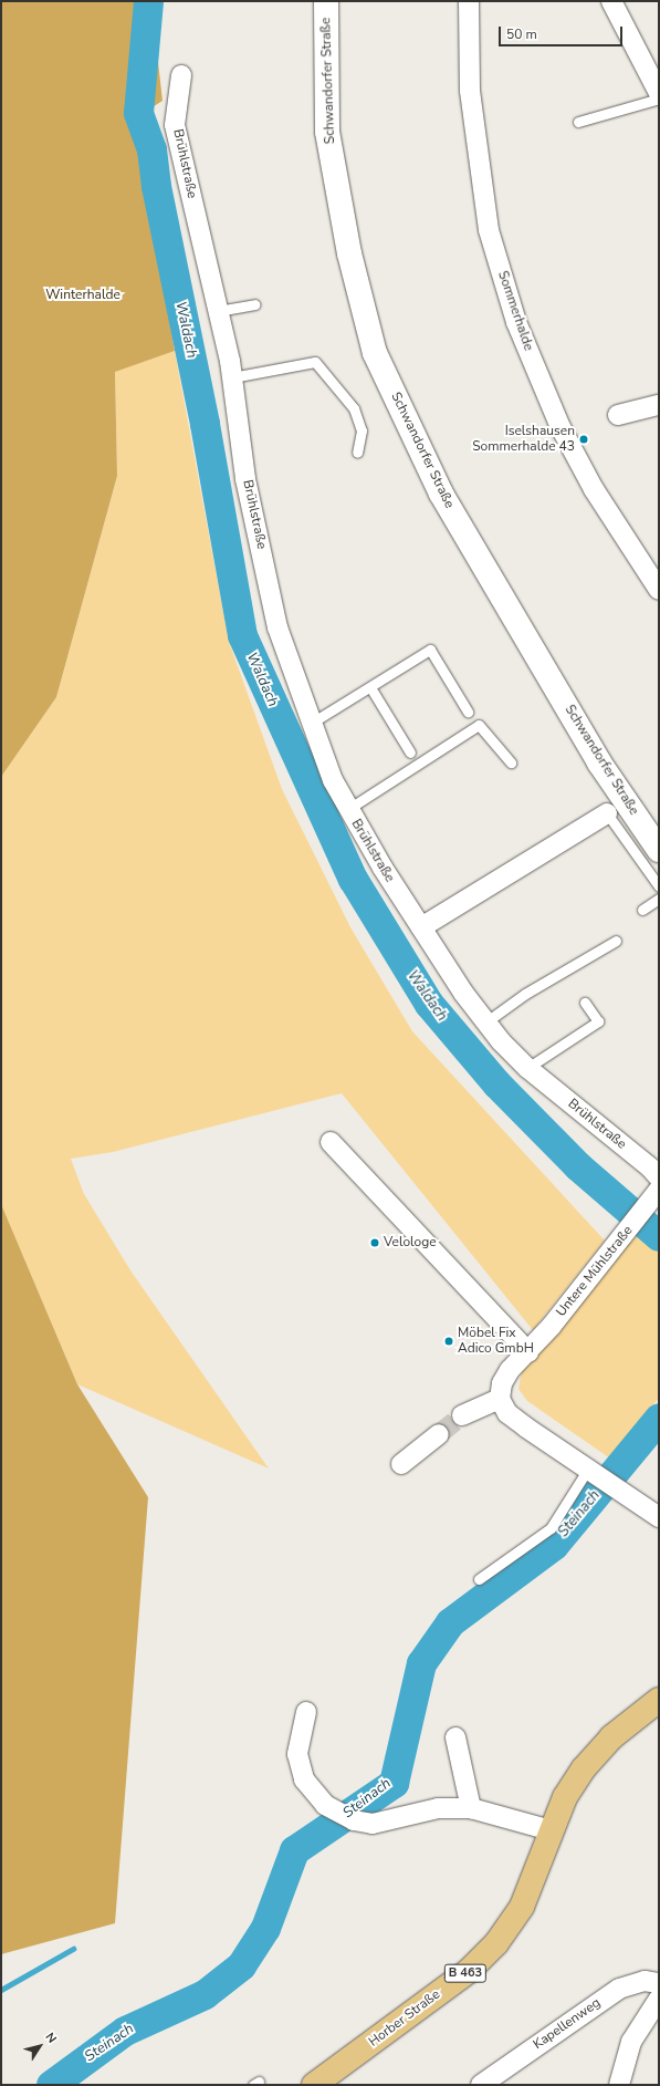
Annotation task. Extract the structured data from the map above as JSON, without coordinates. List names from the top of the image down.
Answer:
{
  "streets": {
    "main road": ["Schwandorfer Straße", "B 463", "Horber Straße"],
    "street": [
      "Brühlstraße",
      "Sommerhalde",
      "Untere Mühlstraße",
      "Kapellenweg"
    ]
  },
  "crossings": [
    ["B 463", "Horber Straße"]
  ],
  "water": ["Waldach", "Steinach"],
  "parks": ["Winterhalde"],
  "places": ["Iselshausen Sommerhalde 43", "Velologe", "Möbel Fix Adico GmbH"],
  "scale_bar": "50 m",
  "north": "top right"
}
